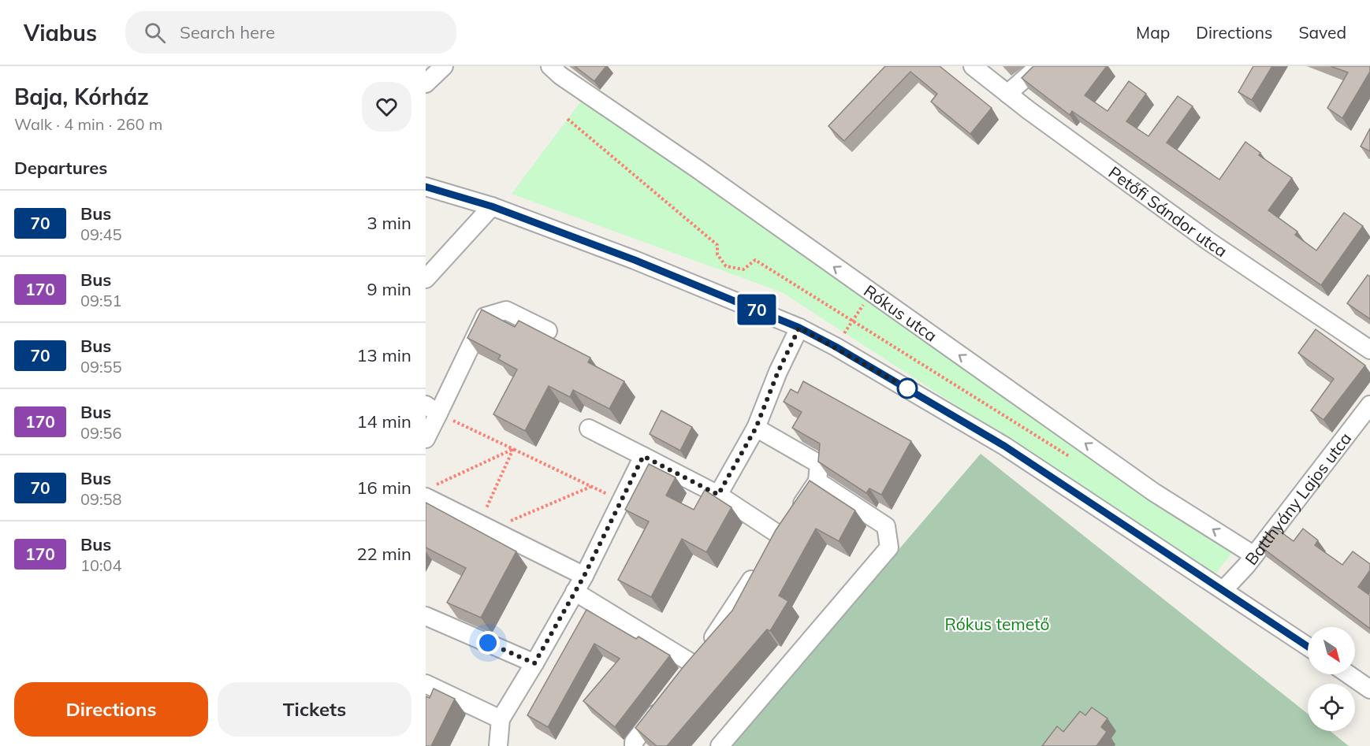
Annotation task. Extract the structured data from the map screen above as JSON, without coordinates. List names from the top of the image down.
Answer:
{
  "streets": {
    "street": ["Petőfi Sándor utca", "Rókus utca", "Batthyány Lajos utca"]
  },
  "crossings": [
    ["Rókus utca", "Batthyány Lajos utca"]
  ],
  "parks": ["Rókus temető"],
  "lines": ["bus line 70"],
  "north": "bottom right",
  "page": {
    "header": "Viabus",
    "search": "Search here",
    "nav": ["Map", "Directions", "Saved"],
    "heading": [
      ["Baja, Kórház", "Walk · 4 min · 260 m"],
      "Departures"
    ],
    "on_map": "70",
    "list": [
      {
        "mark": "70",
        "name": "Bus",
        "note": "09:45",
        "value": "3 min"
      },
      {
        "mark": "170",
        "name": "Bus",
        "note": "09:51",
        "value": "9 min"
      },
      {
        "mark": "70",
        "name": "Bus",
        "note": "09:55",
        "value": "13 min"
      },
      {
        "mark": "170",
        "name": "Bus",
        "note": "09:56",
        "value": "14 min"
      },
      {
        "mark": "70",
        "name": "Bus",
        "note": "09:58",
        "value": "16 min"
      },
      {
        "mark": "170",
        "name": "Bus",
        "note": "10:04",
        "value": "22 min"
      }
    ],
    "buttons": ["Directions", "Tickets"]
  }
}
